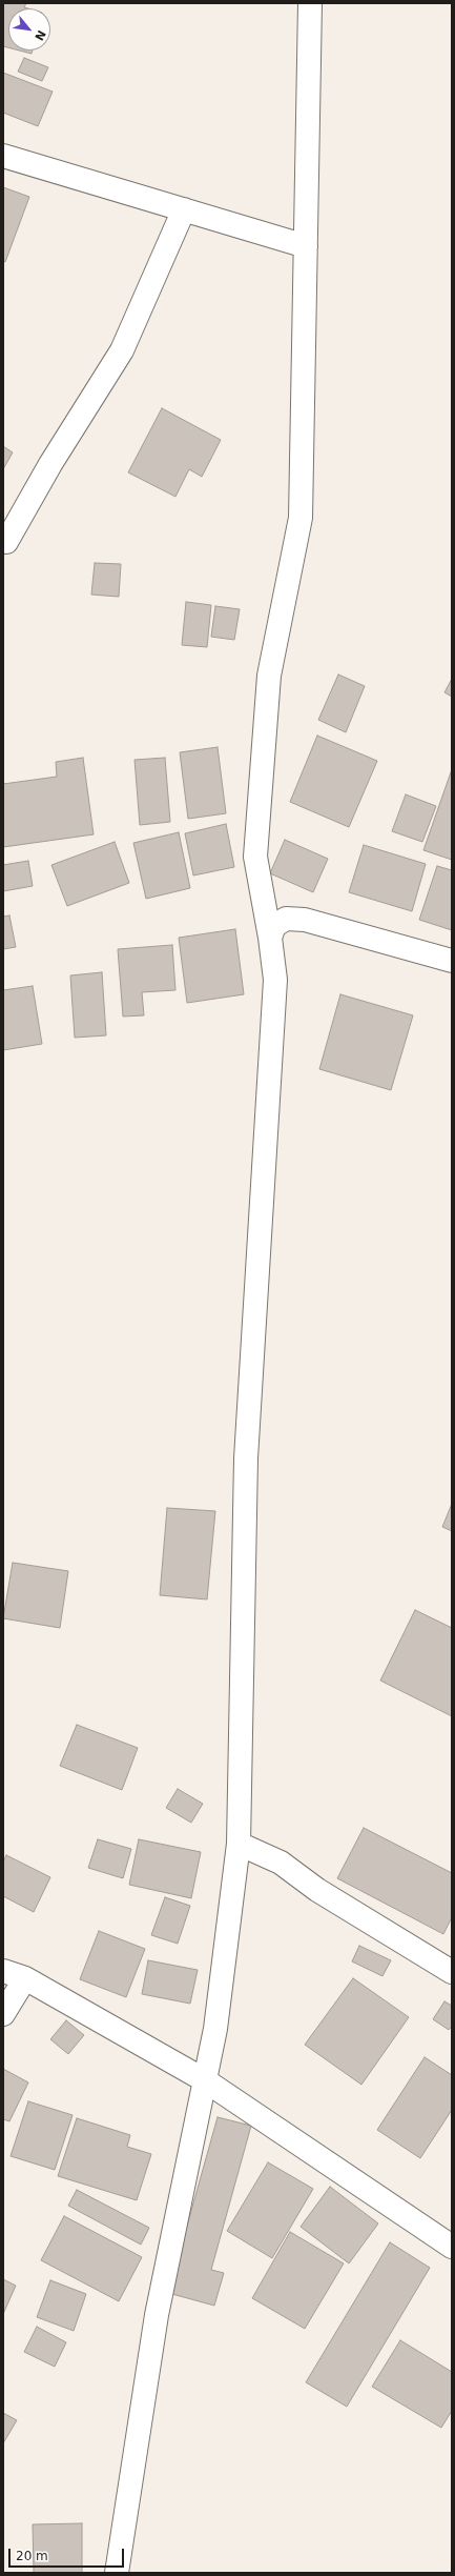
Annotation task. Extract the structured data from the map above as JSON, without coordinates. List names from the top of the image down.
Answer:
{
  "scale_bar": "20 m",
  "north": "bottom right"
}
